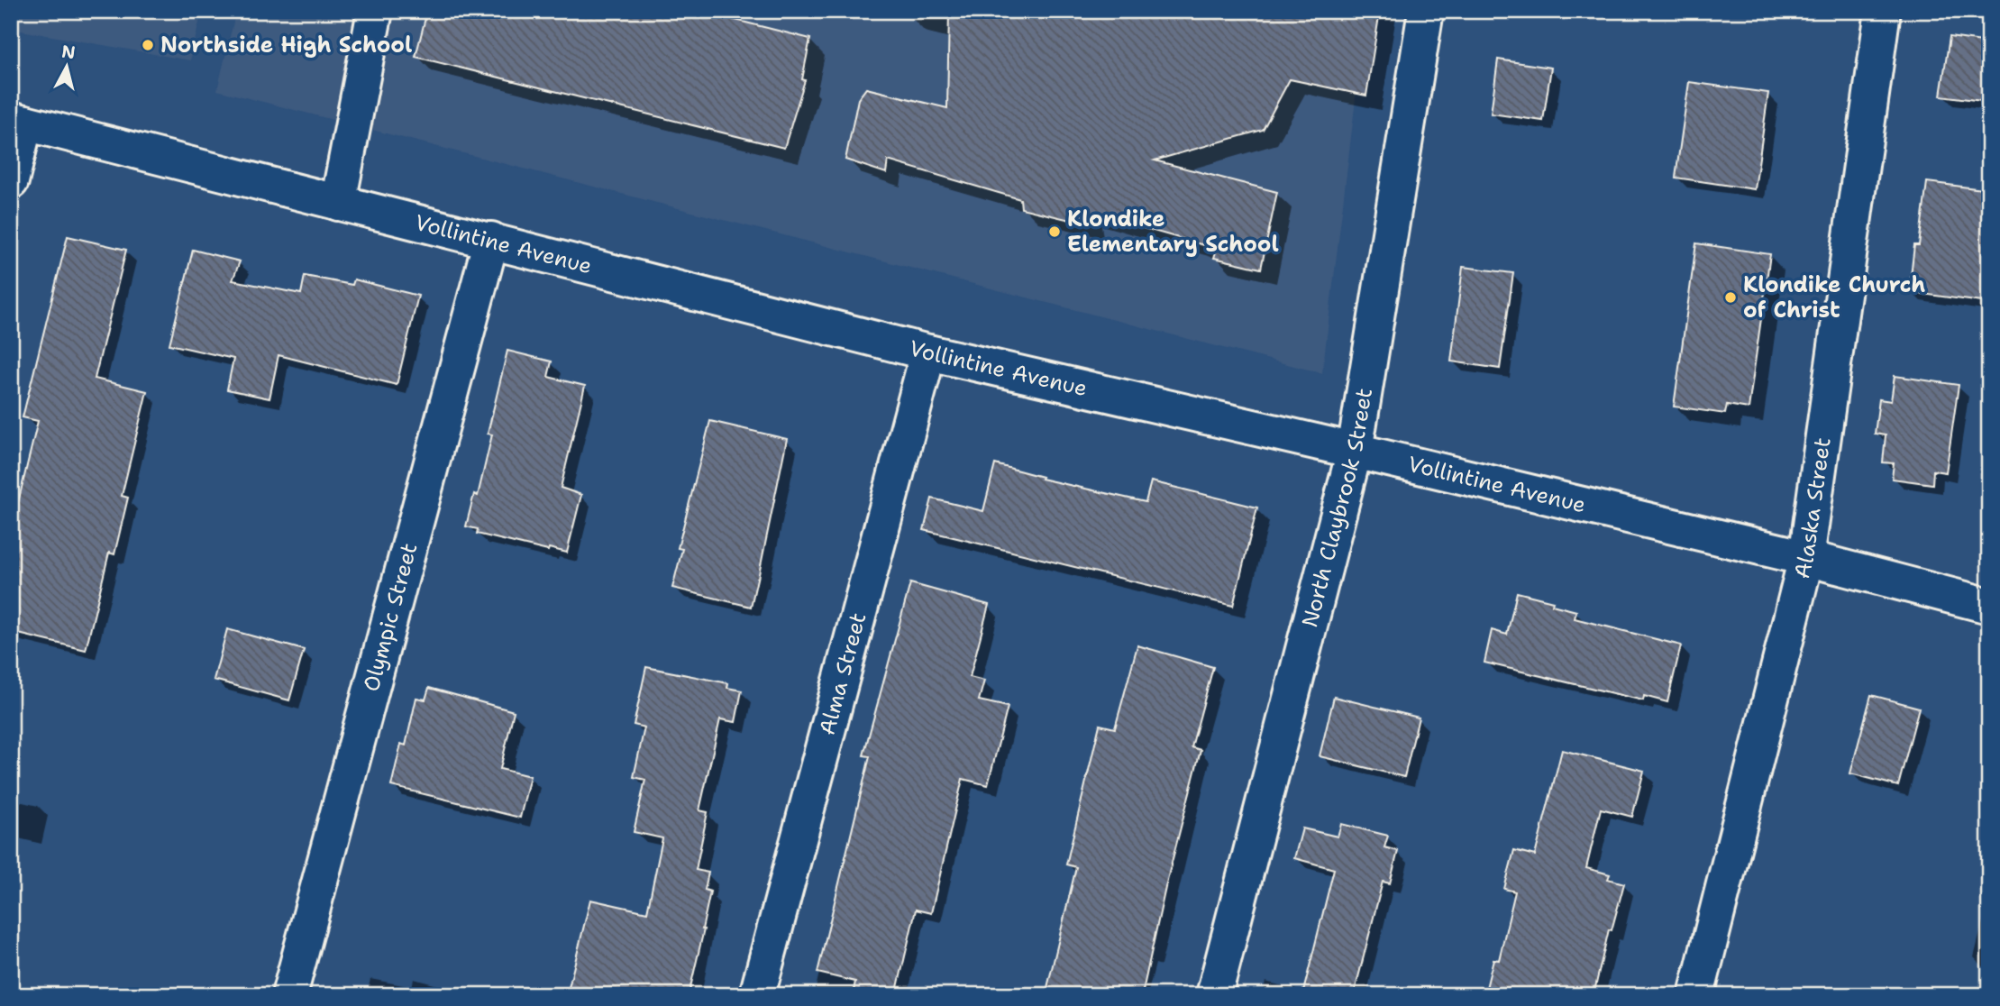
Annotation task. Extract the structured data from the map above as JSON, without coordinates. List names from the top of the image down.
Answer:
{
  "streets": {
    "street": [
      "Vollintine Avenue",
      "North Claybrook Street",
      "Alaska Street",
      "Olympic Street",
      "Alma Street"
    ]
  },
  "crossings": [
    ["Vollintine Avenue", "North Claybrook Street"],
    ["Vollintine Avenue", "Alaska Street"],
    ["Vollintine Avenue", "Olympic Street"],
    ["Vollintine Avenue", "Alma Street"]
  ],
  "places": ["Northside High School", "Klondike Elementary School", "Klondike Church of Christ"],
  "north": "top"
}
